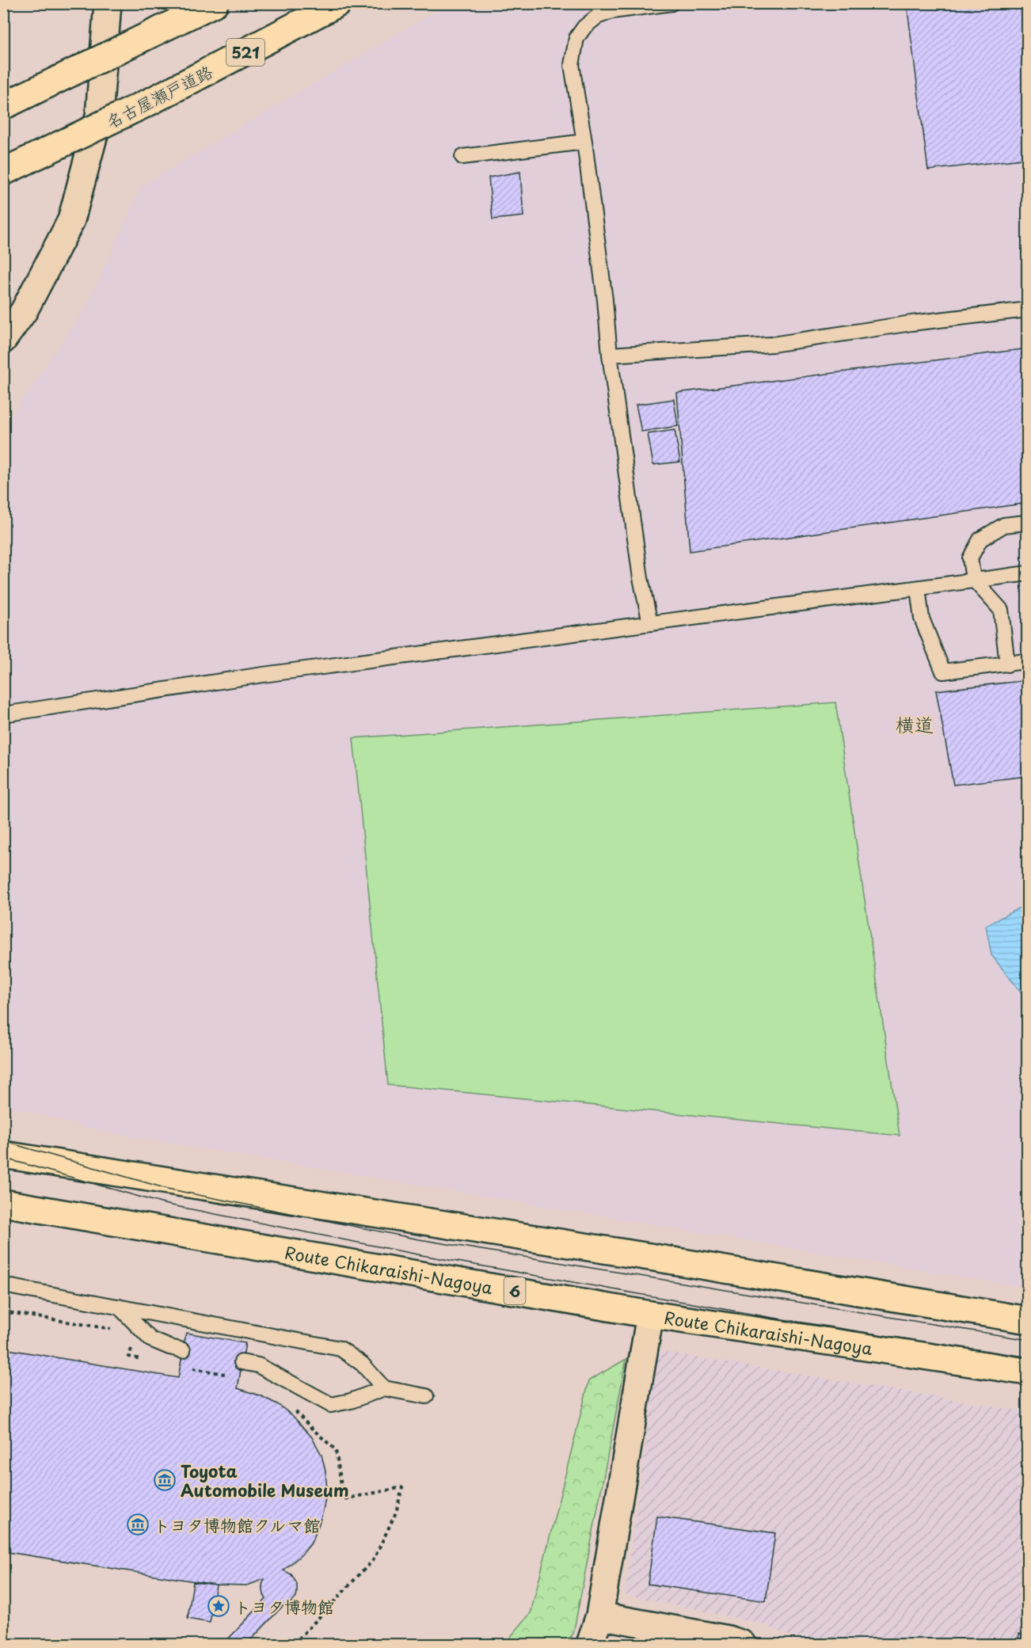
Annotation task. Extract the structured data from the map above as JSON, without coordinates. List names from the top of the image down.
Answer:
{
  "streets": {
    "main road": [
      "521",
      "名古屋瀬戸道路",
      "Route Chikaraishi-Nagoya",
      "6"
    ]
  },
  "districts": ["横道"],
  "places": {
    "museum": ["Toyota Automobile Museum", "トヨタ博物館クルマ館"],
    "place": ["トヨタ博物館"]
  }
}
